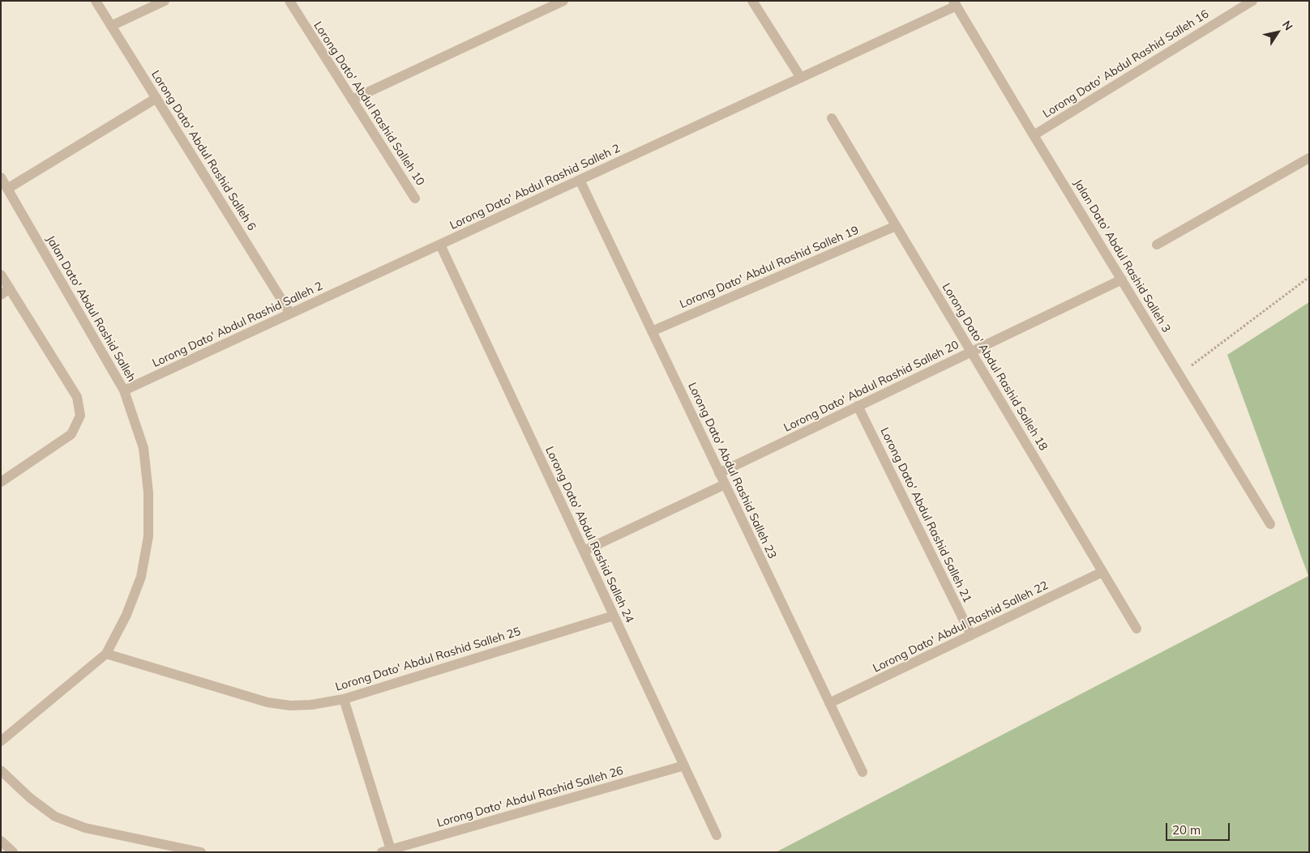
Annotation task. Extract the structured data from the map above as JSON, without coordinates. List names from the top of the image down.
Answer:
{
  "streets": {
    "street": [
      "Lorong Dato' Abdul Rashid Salleh 16",
      "Lorong Dato' Abdul Rashid Salleh 10",
      "Lorong Dato' Abdul Rashid Salleh 6",
      "Lorong Dato' Abdul Rashid Salleh 2",
      "Jalan Dato' Abdul Rashid Salleh 3",
      "Lorong Dato' Abdul Rashid Salleh 19",
      "Jalan Dato' Abdul Rashid Salleh",
      "Lorong Dato' Abdul Rashid Salleh 18",
      "Lorong Dato' Abdul Rashid Salleh 20",
      "Lorong Dato' Abdul Rashid Salleh 23",
      "Lorong Dato' Abdul Rashid Salleh 21",
      "Lorong Dato' Abdul Rashid Salleh 24",
      "Lorong Dato' Abdul Rashid Salleh 22",
      "Lorong Dato' Abdul Rashid Salleh 25",
      "Lorong Dato' Abdul Rashid Salleh 26"
    ]
  },
  "crossings": [
    ["Lorong Dato' Abdul Rashid Salleh 16", "Jalan Dato' Abdul Rashid Salleh 3"],
    ["Lorong Dato' Abdul Rashid Salleh 6", "Lorong Dato' Abdul Rashid Salleh 2"],
    ["Lorong Dato' Abdul Rashid Salleh 2", "Jalan Dato' Abdul Rashid Salleh 3"],
    ["Lorong Dato' Abdul Rashid Salleh 2", "Jalan Dato' Abdul Rashid Salleh"],
    ["Lorong Dato' Abdul Rashid Salleh 2", "Lorong Dato' Abdul Rashid Salleh 23"],
    ["Lorong Dato' Abdul Rashid Salleh 2", "Lorong Dato' Abdul Rashid Salleh 24"],
    ["Jalan Dato' Abdul Rashid Salleh 3", "Lorong Dato' Abdul Rashid Salleh 20"],
    ["Lorong Dato' Abdul Rashid Salleh 19", "Lorong Dato' Abdul Rashid Salleh 18"],
    ["Lorong Dato' Abdul Rashid Salleh 19", "Lorong Dato' Abdul Rashid Salleh 23"],
    ["Jalan Dato' Abdul Rashid Salleh", "Lorong Dato' Abdul Rashid Salleh 25"],
    ["Lorong Dato' Abdul Rashid Salleh 18", "Lorong Dato' Abdul Rashid Salleh 20"],
    ["Lorong Dato' Abdul Rashid Salleh 18", "Lorong Dato' Abdul Rashid Salleh 22"],
    ["Lorong Dato' Abdul Rashid Salleh 20", "Lorong Dato' Abdul Rashid Salleh 23"],
    ["Lorong Dato' Abdul Rashid Salleh 20", "Lorong Dato' Abdul Rashid Salleh 21"],
    ["Lorong Dato' Abdul Rashid Salleh 23", "Lorong Dato' Abdul Rashid Salleh 22"],
    ["Lorong Dato' Abdul Rashid Salleh 21", "Lorong Dato' Abdul Rashid Salleh 22"],
    ["Lorong Dato' Abdul Rashid Salleh 24", "Lorong Dato' Abdul Rashid Salleh 25"],
    ["Lorong Dato' Abdul Rashid Salleh 24", "Lorong Dato' Abdul Rashid Salleh 26"]
  ],
  "scale_bar": "20 m",
  "north": "top right"
}
